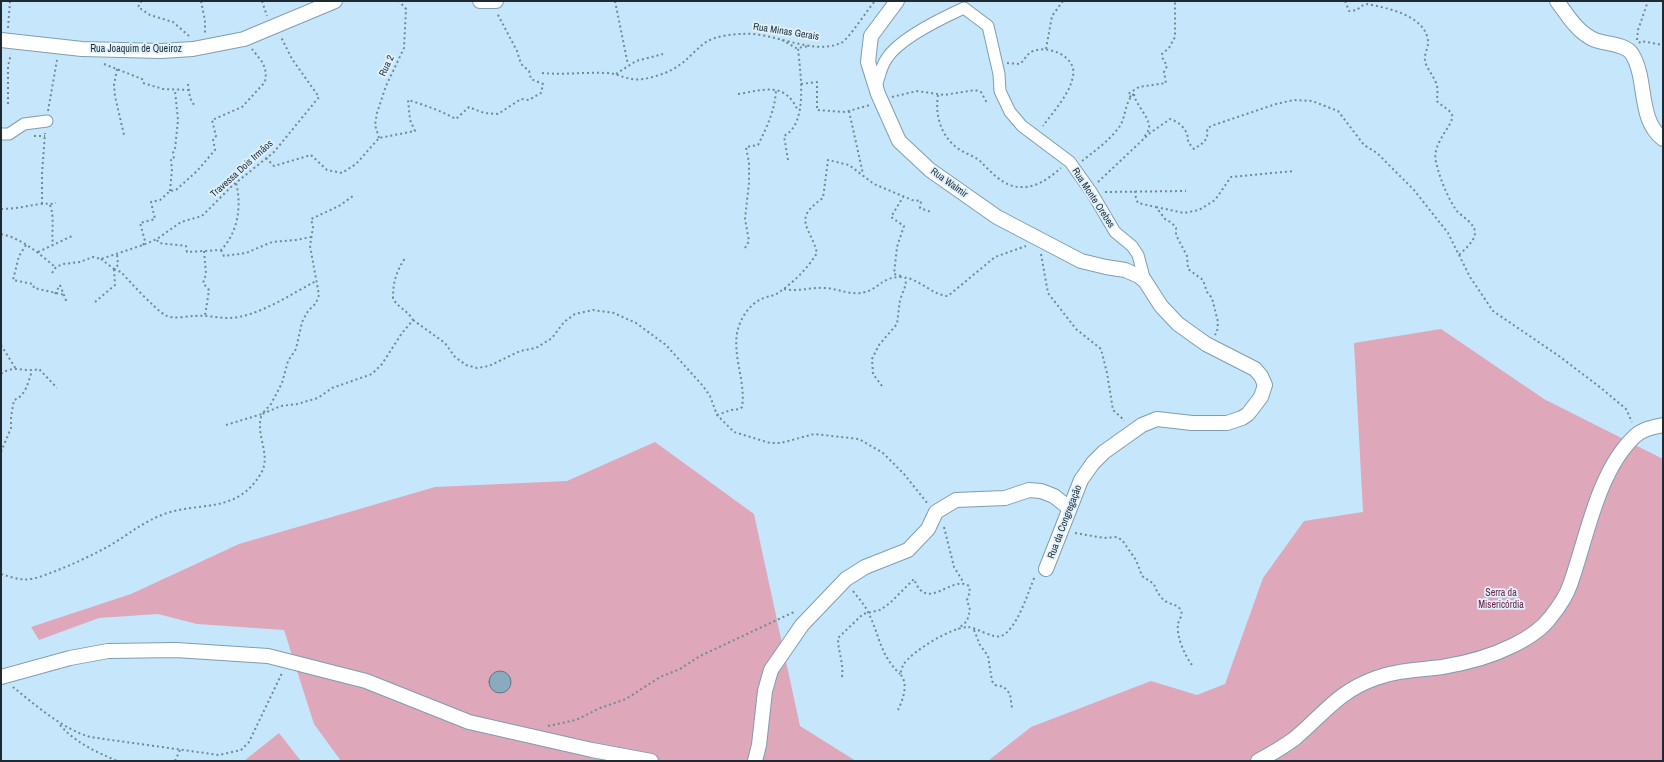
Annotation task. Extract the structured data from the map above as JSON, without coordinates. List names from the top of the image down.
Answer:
{
  "streets": {
    "street": [
      "Rua Joaquim de Queiroz",
      "Rua Walmir",
      "Rua Monte Orebes",
      "Rua da Congregação"
    ],
    "path": ["Rua Minas Gerais", "Rua 2", "Travessa Dois Irmãos"]
  },
  "crossings": [
    ["Rua Joaquim de Queiroz", "Travessa Dois Irmãos"],
    ["Rua Walmir", "Rua Monte Orebes"],
    ["Rua Walmir", "Rua da Congregação"],
    ["Rua Monte Orebes", "Rua da Congregação"]
  ],
  "parks": ["Serra da Misericórdia"]
}
